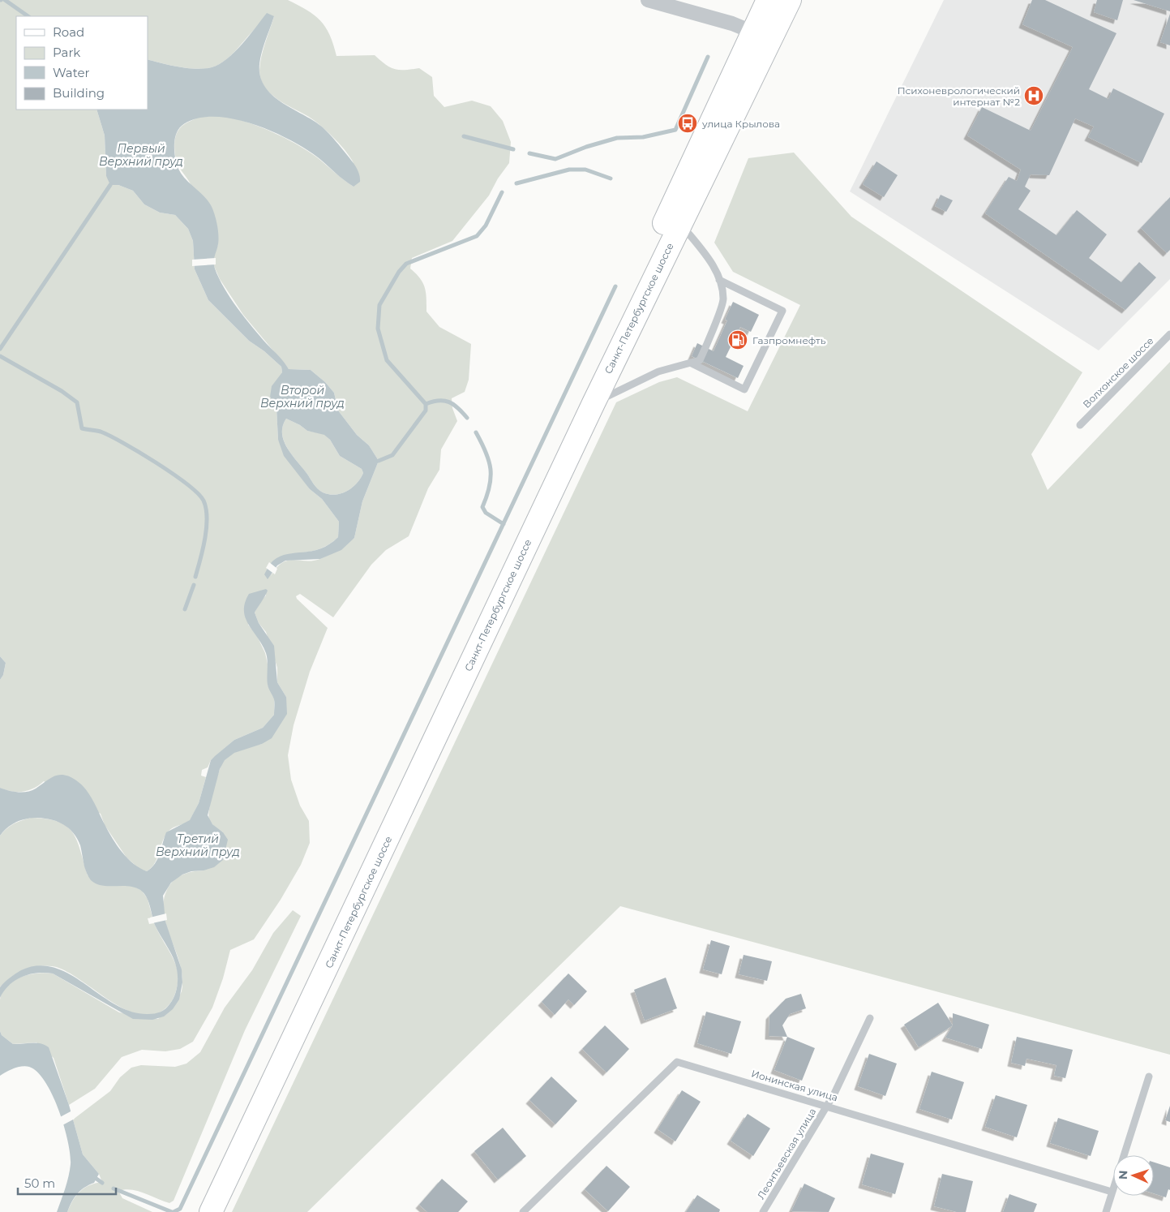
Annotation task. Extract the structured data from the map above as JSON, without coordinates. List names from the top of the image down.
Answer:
{
  "streets": {
    "main road": ["Санкт-Петербургское шоссе"],
    "lane": ["Волхонское шоссе", "Ионинская улица", "Леонтьевская улица"]
  },
  "crossings": [
    ["Ионинская улица", "Леонтьевская улица"]
  ],
  "water": ["Первый Верхний пруд", "Второй Верхний пруд", "Третий Верхний пруд"],
  "places": {
    "hospital": ["Психоневрологический интернат №2"],
    "bus stop": ["улица Крылова"],
    "fuel station": ["Газпромнефть"]
  },
  "legend": [
    "Road",
    "Park",
    "Water",
    "Building"
  ],
  "scale_bar": "50 m",
  "north": "left"
}
